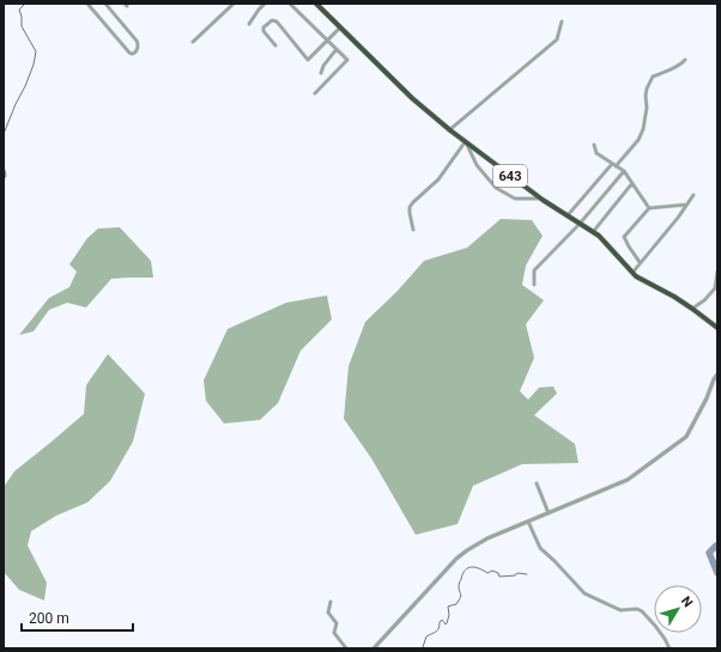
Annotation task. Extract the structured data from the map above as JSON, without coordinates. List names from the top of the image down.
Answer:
{
  "streets": {
    "highway": ["643"]
  },
  "scale_bar": "200 m",
  "north": "top right"
}
